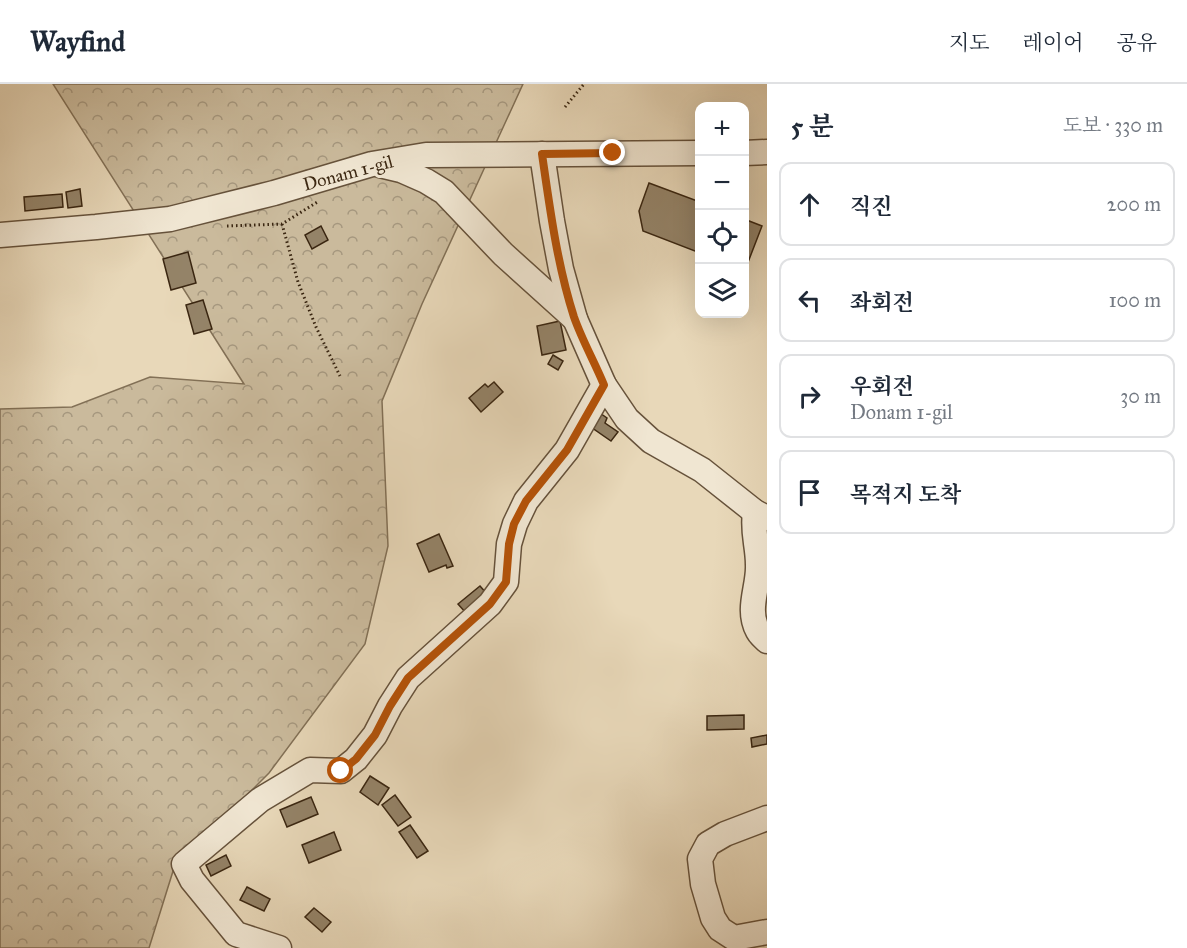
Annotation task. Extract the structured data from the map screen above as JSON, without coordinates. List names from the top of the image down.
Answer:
{
  "streets": {
    "street": ["Donam 1-gil"]
  },
  "page": {
    "header": "Wayfind",
    "nav": ["지도", "레이어", "공유"],
    "heading": ["5 분", "도보 · 330 m"],
    "map_buttons": ["+", "−"],
    "list": [
      ["직진", "200 m"],
      ["좌회전", "100 m"],
      ["우회전", "Donam 1-gil", "30 m"],
      "목적지 도착"
    ]
  }
}
